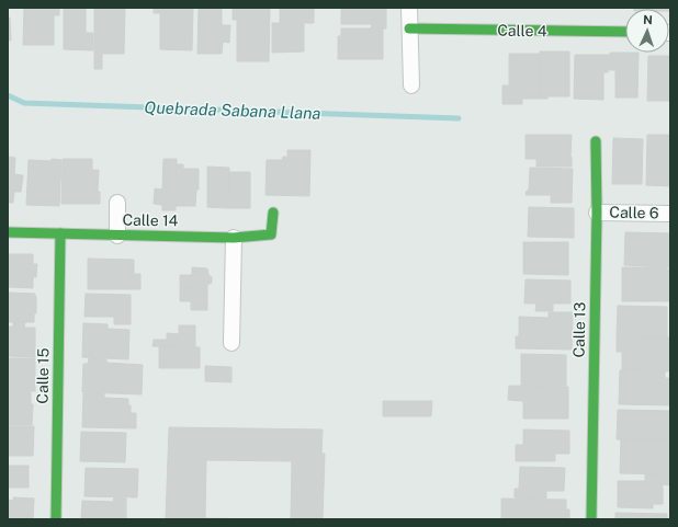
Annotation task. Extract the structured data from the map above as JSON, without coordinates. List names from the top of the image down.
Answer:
{
  "streets": {
    "street": [
      "Calle 4",
      "Calle 6",
      "Calle 14",
      "Calle 13",
      "Calle 15"
    ]
  },
  "crossings": [
    ["Calle 6", "Calle 13"],
    ["Calle 14", "Calle 15"]
  ],
  "water": ["Quebrada Sabana Llana"],
  "north": "top"
}
